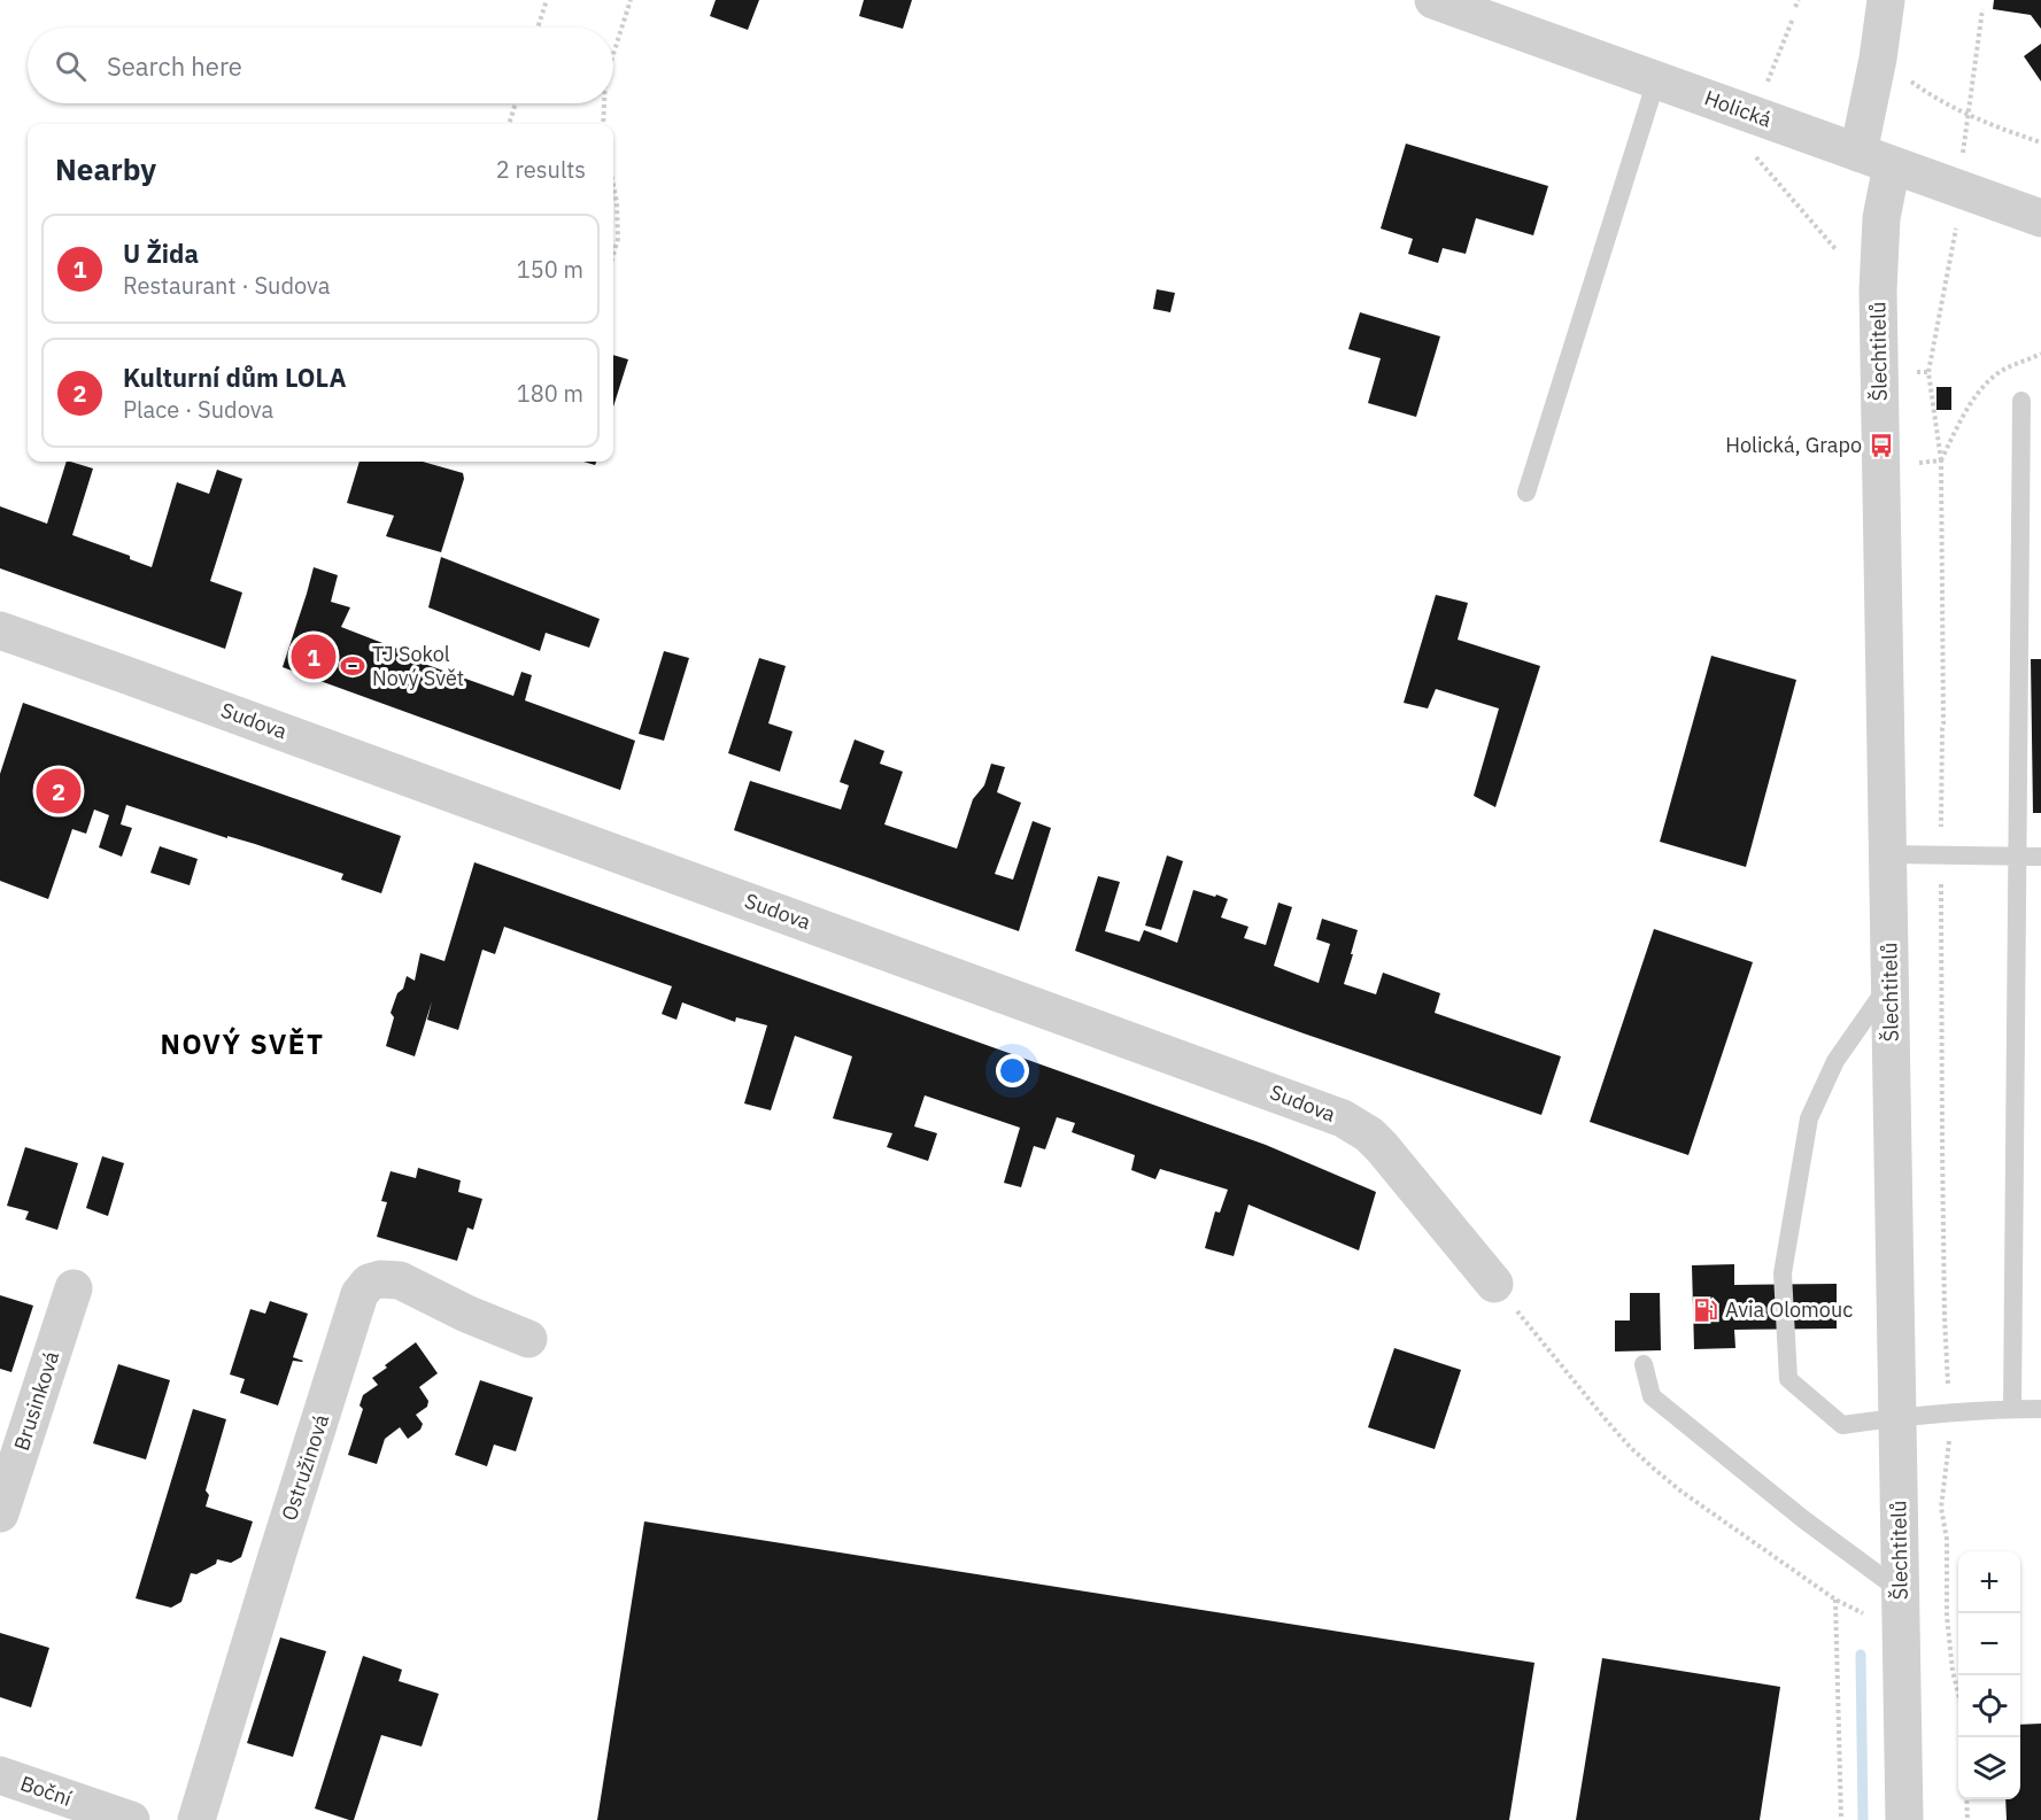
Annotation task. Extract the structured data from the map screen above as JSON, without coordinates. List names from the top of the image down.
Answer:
{
  "streets": {
    "street": [
      "Holická",
      "Šlechtitelů",
      "Sudova",
      "Brusinková",
      "Ostružinová",
      "Boční"
    ]
  },
  "crossings": [
    ["Holická", "Šlechtitelů"]
  ],
  "districts": ["NOVÝ SVĚT"],
  "places": {
    "bus stop": ["Holická, Grapo"],
    "sports": ["TJ Sokol Nový Svět"],
    "fuel station": ["Avia Olomouc"]
  },
  "page": {
    "search": "Search here",
    "heading": ["Nearby", "2 results"],
    "list": [
      {
        "mark": "1",
        "name": "U Žida",
        "note": "Restaurant · Sudova",
        "value": "150 m"
      },
      {
        "mark": "2",
        "name": "Kulturní dům LOLA",
        "note": "Place · Sudova",
        "value": "180 m"
      }
    ],
    "pins": ["1", "2"],
    "map_buttons": ["+", "−"]
  }
}
